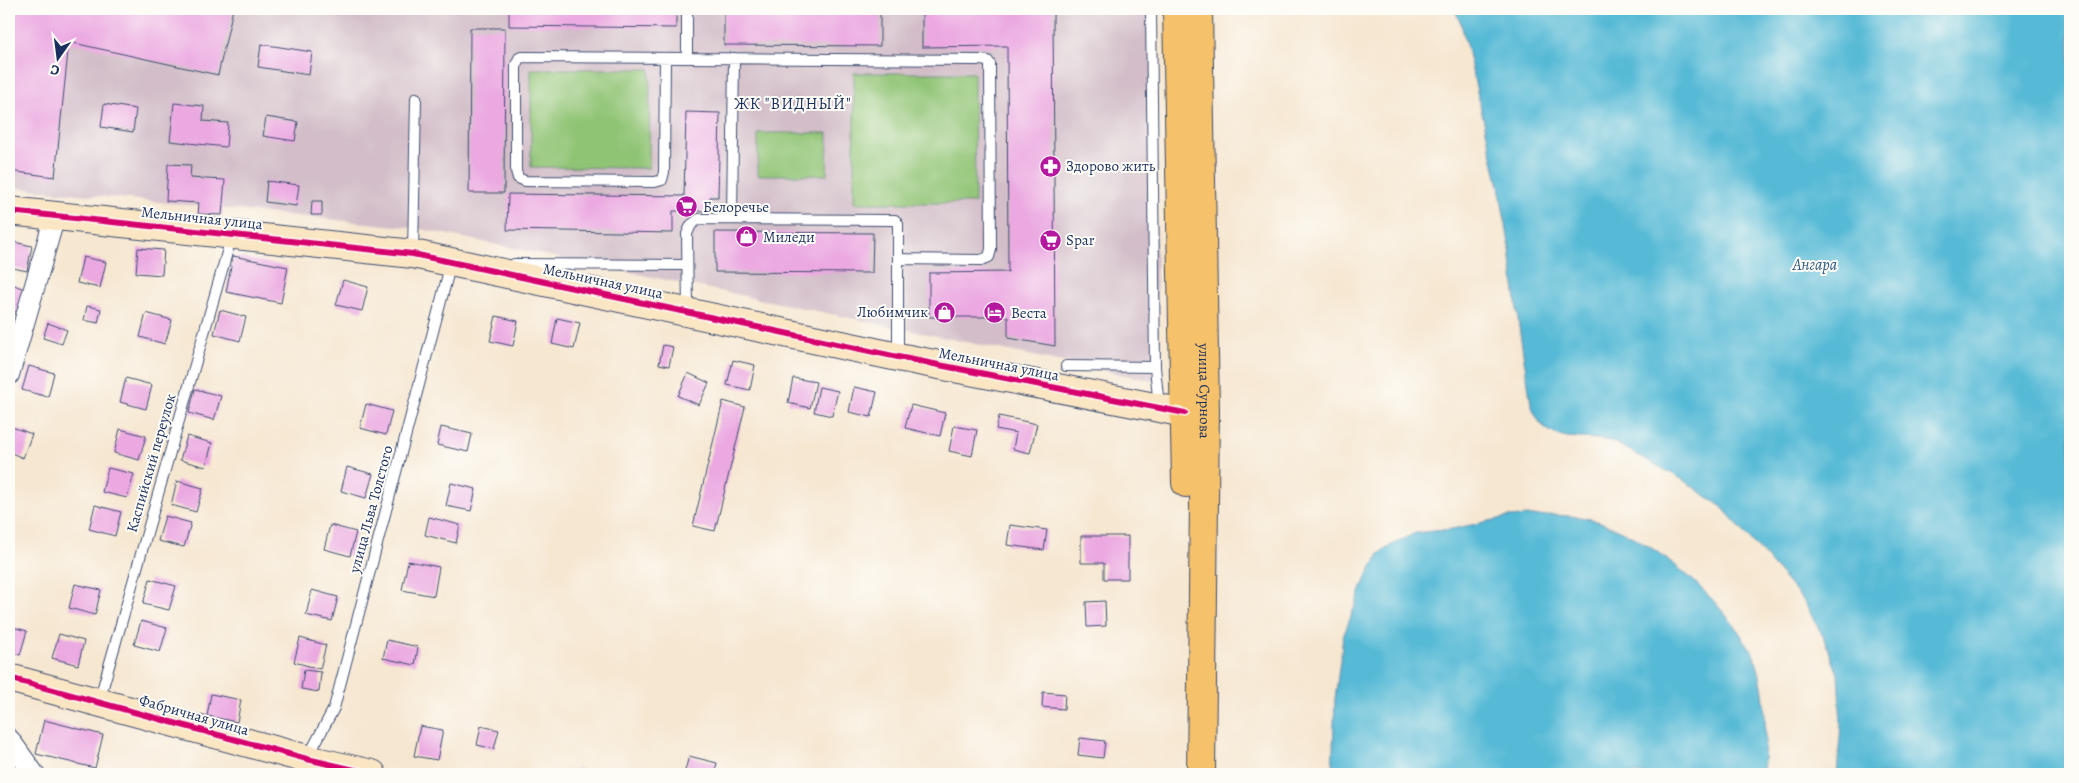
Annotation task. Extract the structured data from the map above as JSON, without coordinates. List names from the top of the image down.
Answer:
{
  "streets": {
    "main road": ["улица Сурнова"],
    "street": ["Мельничная улица", "Фабричная улица"],
    "lane": ["Каспийский переулок", "улица Льва Толстого"]
  },
  "crossings": [
    ["Мельничная улица", "улица Сурнова"],
    ["Мельничная улица", "Каспийский переулок"],
    ["Мельничная улица", "улица Льва Толстого"],
    ["Каспийский переулок", "Фабричная улица"],
    ["улица Льва Толстого", "Фабричная улица"]
  ],
  "districts": ["ЖК \"ВИДНЫЙ\""],
  "water": ["Ангара"],
  "places": {
    "pharmacy": ["Здорово жить"],
    "supermarket": ["Белоречье", "Spar"],
    "shop": ["Миледи", "Любимчик"],
    "hotel": ["Веста"]
  },
  "north": "bottom"
}
